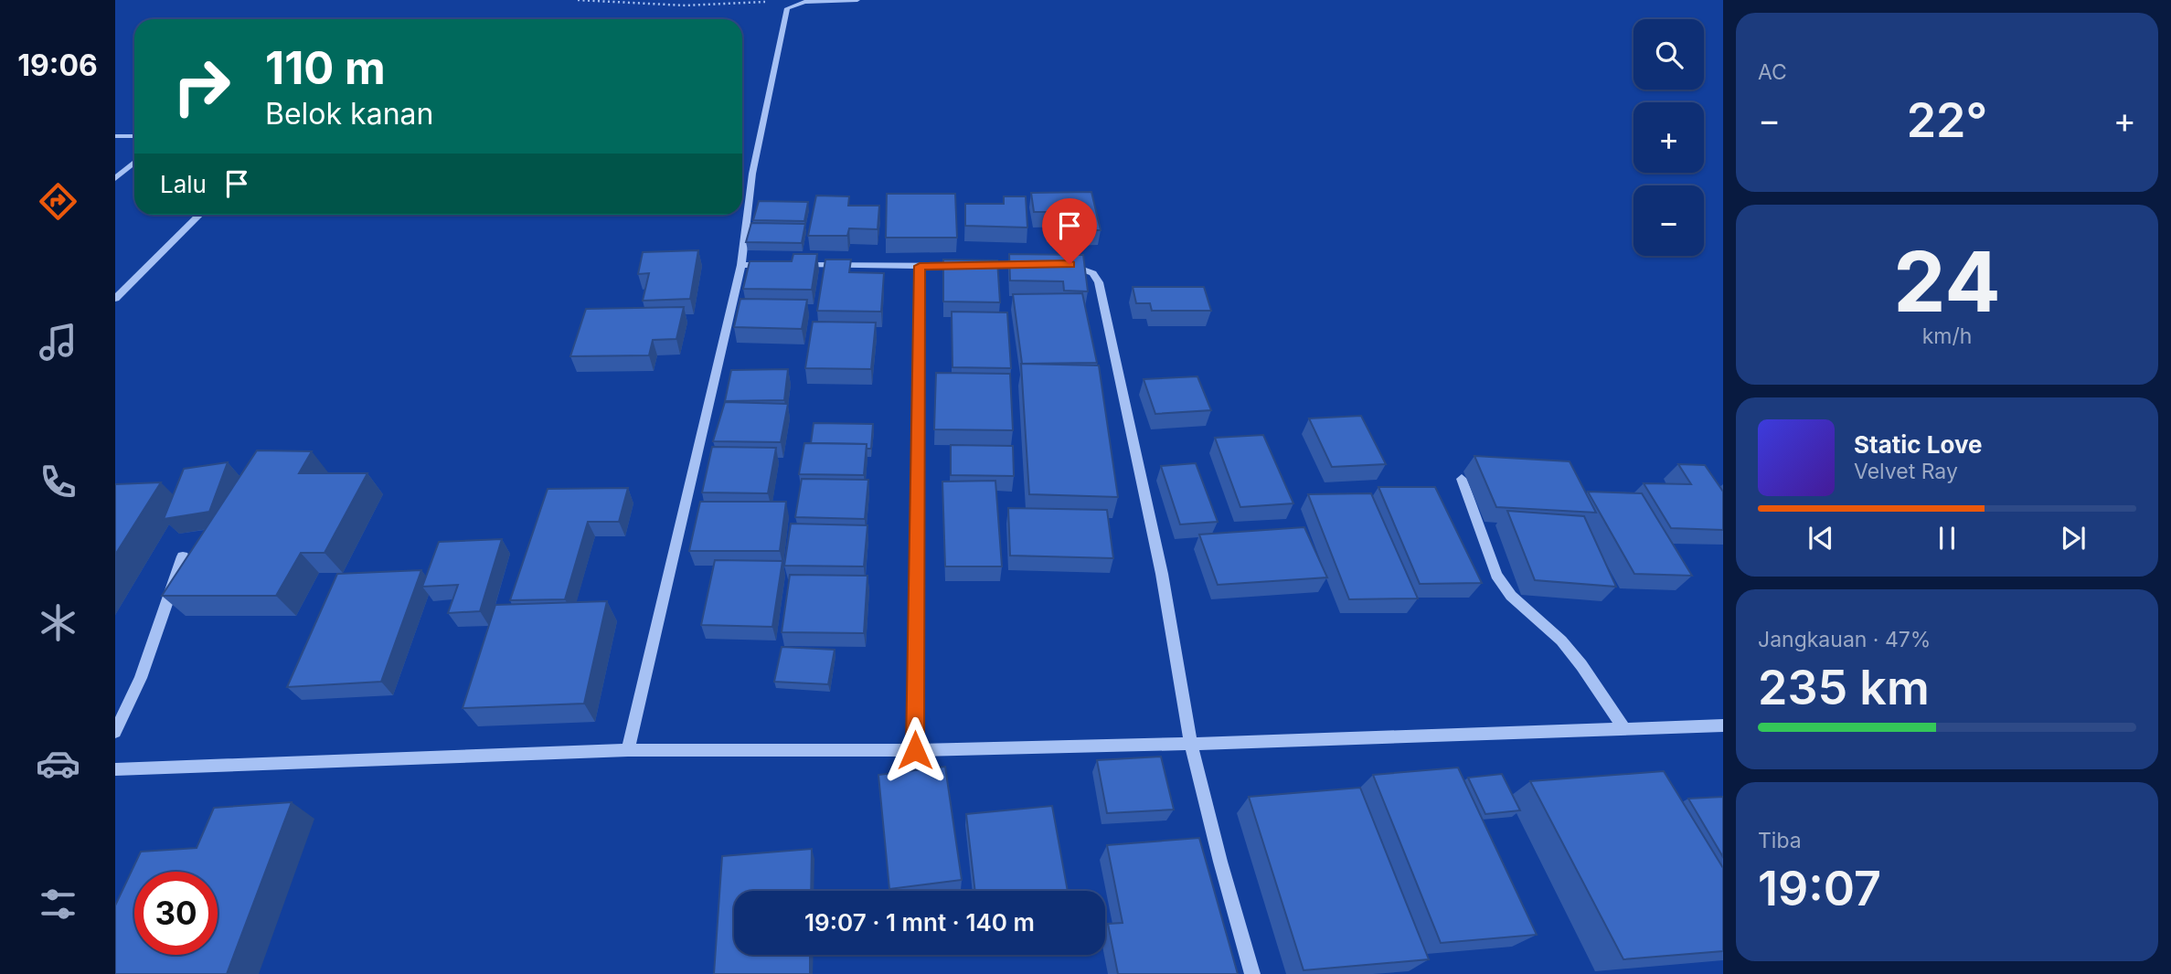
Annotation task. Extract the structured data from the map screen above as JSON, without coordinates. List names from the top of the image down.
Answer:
{
  "page": {
    "tabs": "19:06",
    "tile": [
      "AC",
      ["24", "km/h"],
      ["Jangkauan · 47%", "235 km"],
      ["Tiba", "19:07"]
    ],
    "map_buttons": ["+", "−"],
    "turn": ["110 m", "Belok kanan"],
    "heat": ["−", "22°", "+"],
    "then": "Lalu",
    "song": ["Static Love", "Velvet Ray"],
    "limit": "30",
    "trip": "19:07 · 1 mnt · 140 m"
  }
}
